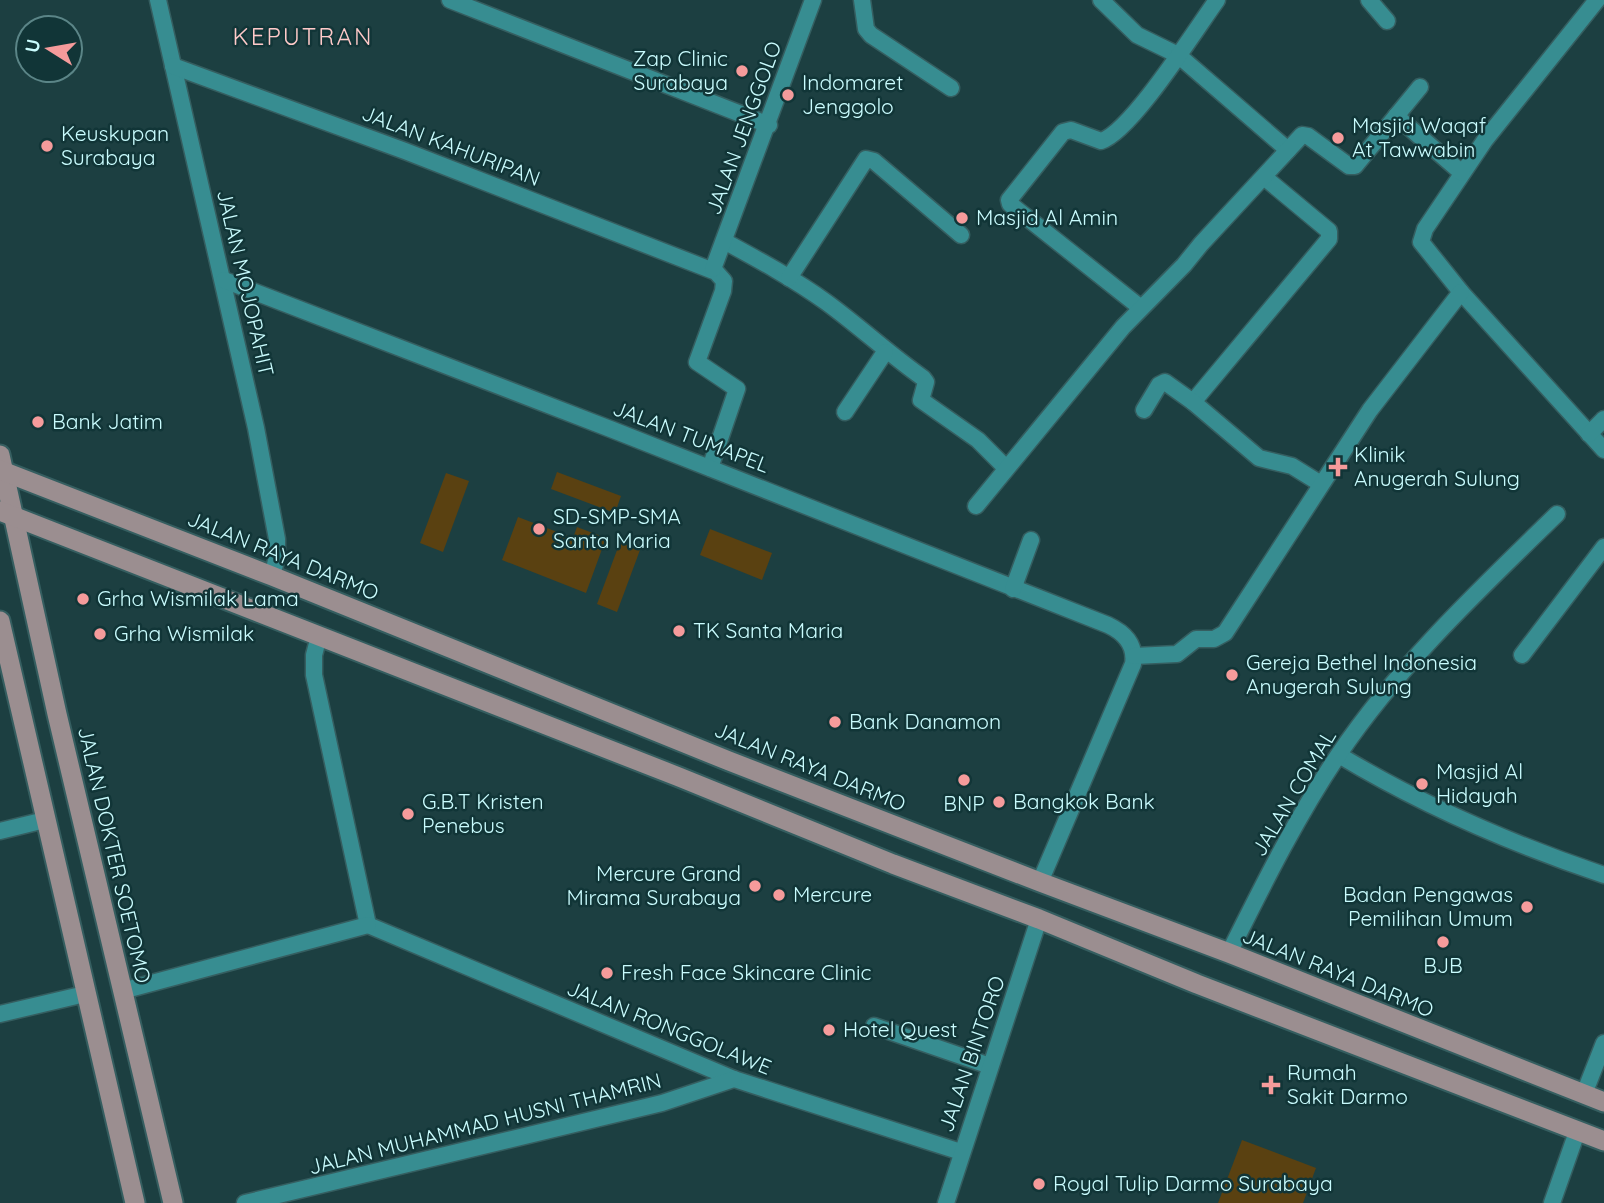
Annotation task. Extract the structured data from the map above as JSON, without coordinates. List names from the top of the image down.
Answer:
{
  "streets": {
    "main road": ["JALAN RAYA DARMO", "JALAN DOKTER SOETOMO"],
    "street": [
      "JALAN JENGGOLO",
      "JALAN KAHURIPAN",
      "JALAN MOJOPAHIT",
      "JALAN TUMAPEL",
      "JALAN COMAL",
      "JALAN RONGGOLAWE",
      "JALAN BINTORO",
      "JALAN MUHAMMAD HUSNI THAMRIN"
    ]
  },
  "crossings": [
    ["JALAN JENGGOLO", "JALAN KAHURIPAN"],
    ["JALAN KAHURIPAN", "JALAN MOJOPAHIT"],
    ["JALAN MOJOPAHIT", "JALAN TUMAPEL"],
    ["JALAN MOJOPAHIT", "JALAN RAYA DARMO"],
    ["JALAN RAYA DARMO", "JALAN COMAL"],
    ["JALAN RAYA DARMO", "JALAN DOKTER SOETOMO"],
    ["JALAN RONGGOLAWE", "JALAN BINTORO"],
    ["JALAN RONGGOLAWE", "JALAN MUHAMMAD HUSNI THAMRIN"]
  ],
  "districts": ["KEPUTRAN"],
  "places": {
    "other": [
      "Zap Clinic Surabaya",
      "Indomaret Jenggolo",
      "Masjid Waqaf At Tawwabin",
      "Keuskupan Surabaya",
      "Masjid Al Amin",
      "Bank Jatim",
      "SD-SMP-SMA Santa Maria",
      "Grha Wismilak Lama",
      "TK Santa Maria",
      "Grha Wismilak",
      "Gereja Bethel Indonesia Anugerah Sulung",
      "Bank Danamon",
      "BNP",
      "Masjid Al Hidayah",
      "Bangkok Bank",
      "G.B.T Kristen Penebus",
      "Mercure Grand Mirama Surabaya",
      "Mercure",
      "Badan Pengawas Pemilihan Umum",
      "BJB",
      "Fresh Face Skincare Clinic",
      "Hotel Quest",
      "Royal Tulip Darmo Surabaya"
    ],
    "health": ["Klinik Anugerah Sulung", "Rumah Sakit Darmo"]
  },
  "north": "left"
}
